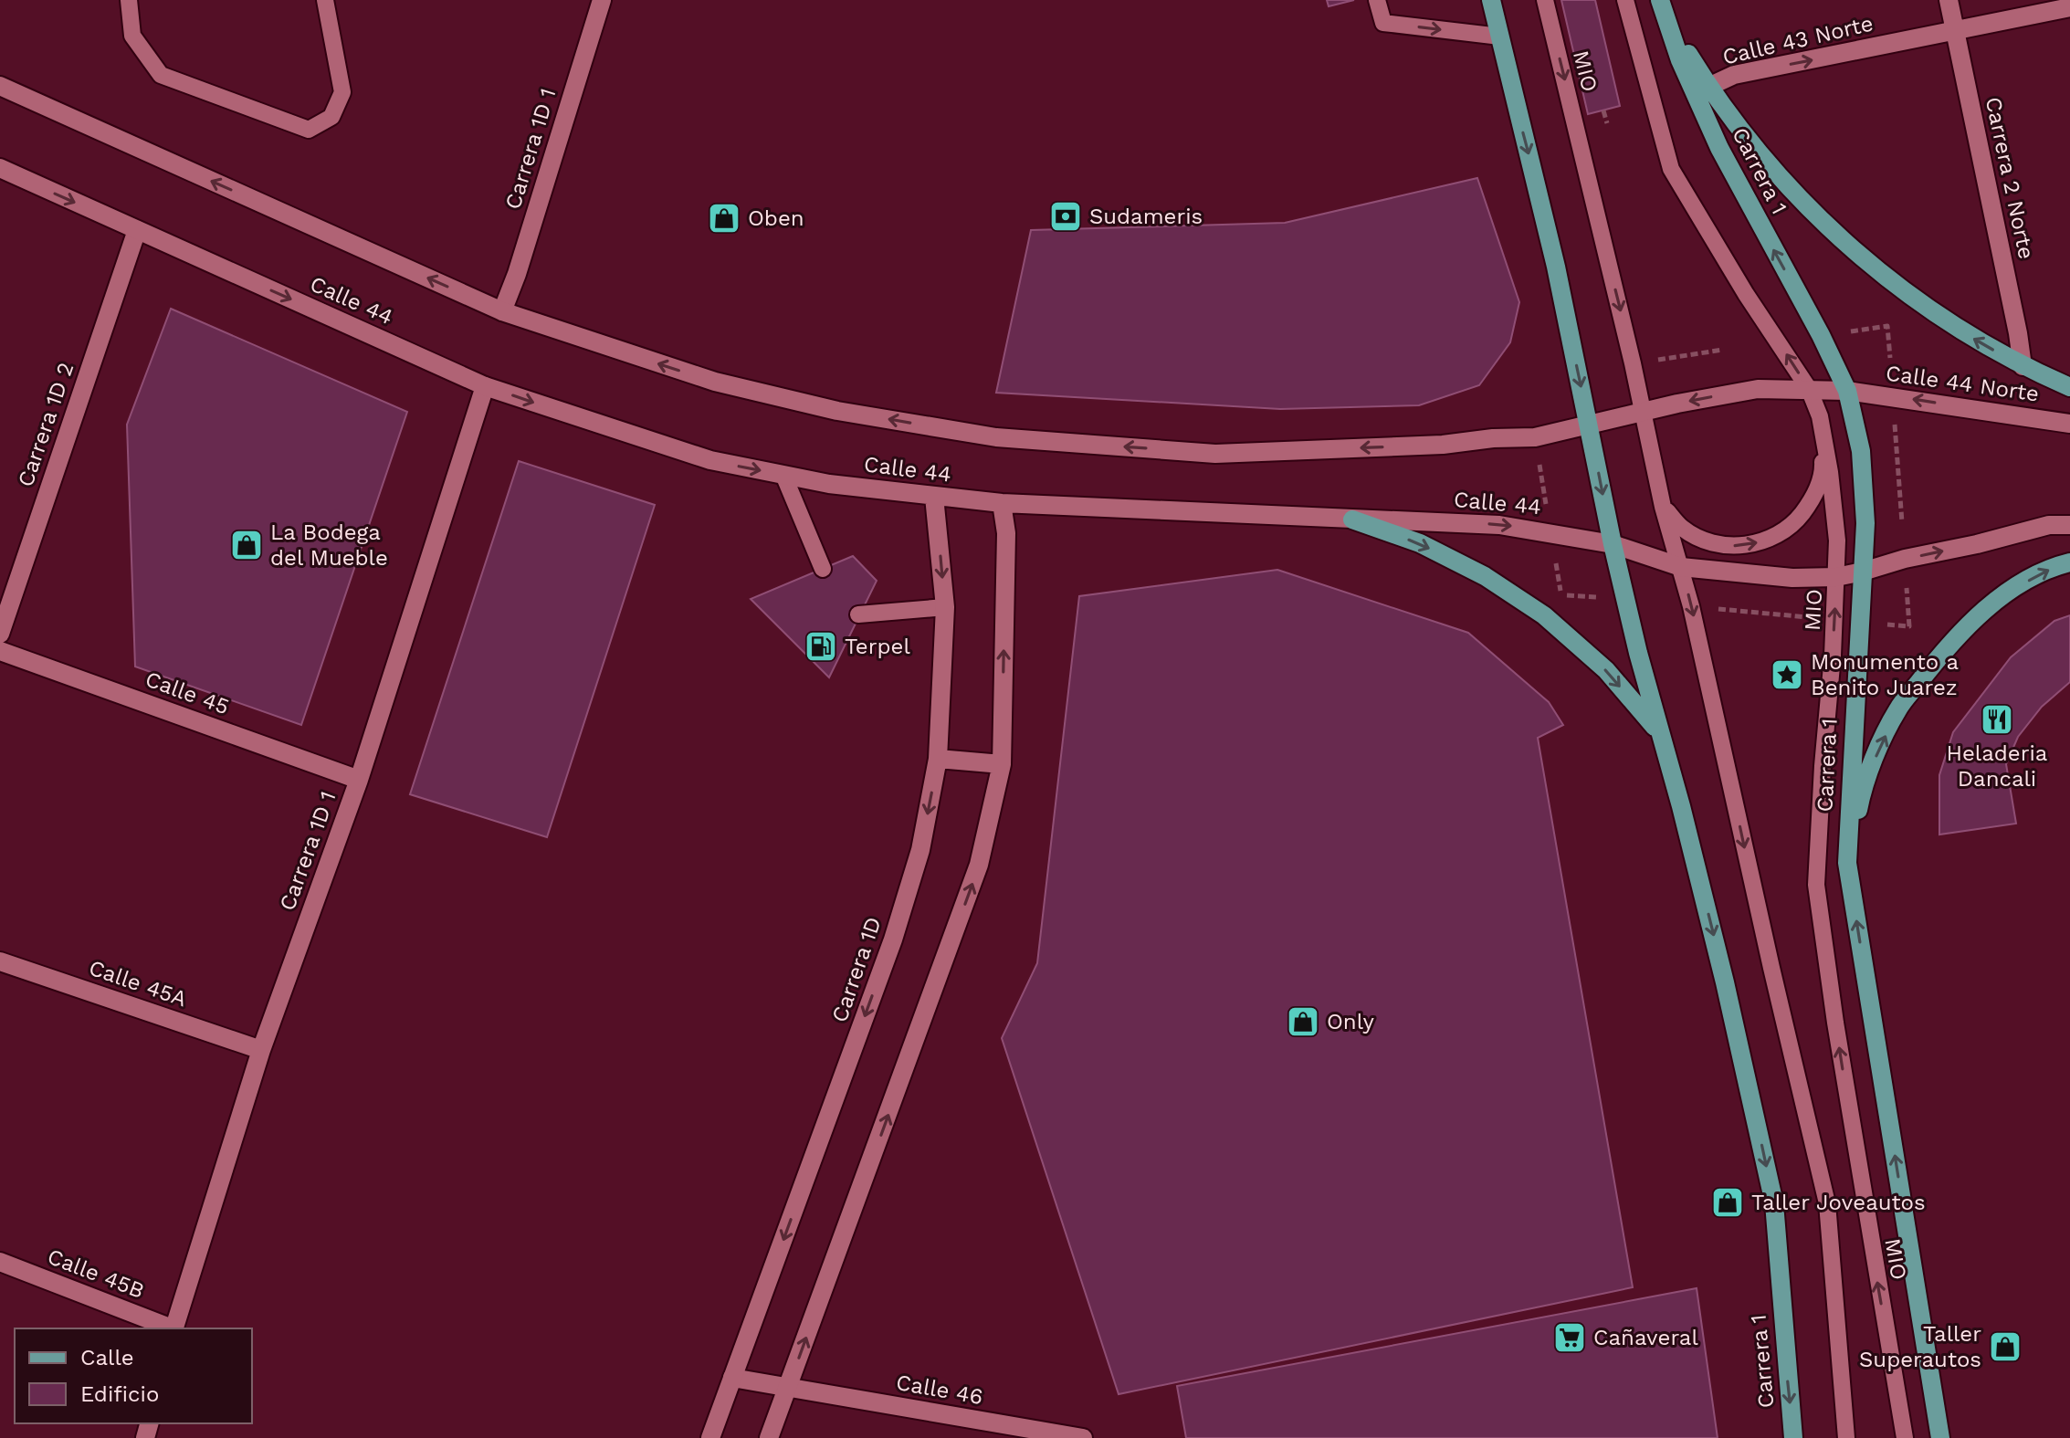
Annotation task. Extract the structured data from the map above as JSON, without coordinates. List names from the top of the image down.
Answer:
{
  "streets": {
    "main road": ["Carrera 1"],
    "street": [
      "Calle 43 Norte",
      "Carrera 1D 1",
      "Carrera 2 Norte",
      "Calle 44",
      "Calle 44 Norte",
      "Carrera 1D 2",
      "Calle 45",
      "Carrera 1D",
      "Calle 45A",
      "Calle 45B",
      "Calle 46"
    ],
    "lane": ["MIO"]
  },
  "crossings": [
    ["Calle 43 Norte", "Carrera 2 Norte"],
    ["MIO", "Calle 44"],
    ["Carrera 1D 1", "Calle 44"],
    ["Carrera 1D 1", "Calle 45"],
    ["Carrera 1D 1", "Calle 45A"],
    ["Carrera 1", "Calle 44"],
    ["Carrera 1", "Calle 44 Norte"],
    ["Calle 44", "Calle 44 Norte"],
    ["Calle 44", "Carrera 1D 2"],
    ["Calle 44", "Carrera 1D"]
  ],
  "one_way": ["Calle 43 Norte"],
  "places": {
    "bank": ["Sudameris"],
    "shop": [
      "Oben",
      "La Bodega del Mueble",
      "Only",
      "Taller Joveautos",
      "Taller Superautos"
    ],
    "fuel station": ["Terpel"],
    "place": ["Monumento a Benito Juarez"],
    "restaurant": ["Heladeria Dancali"],
    "supermarket": ["Cañaveral"]
  },
  "legend": ["Calle", "Edificio"]
}
